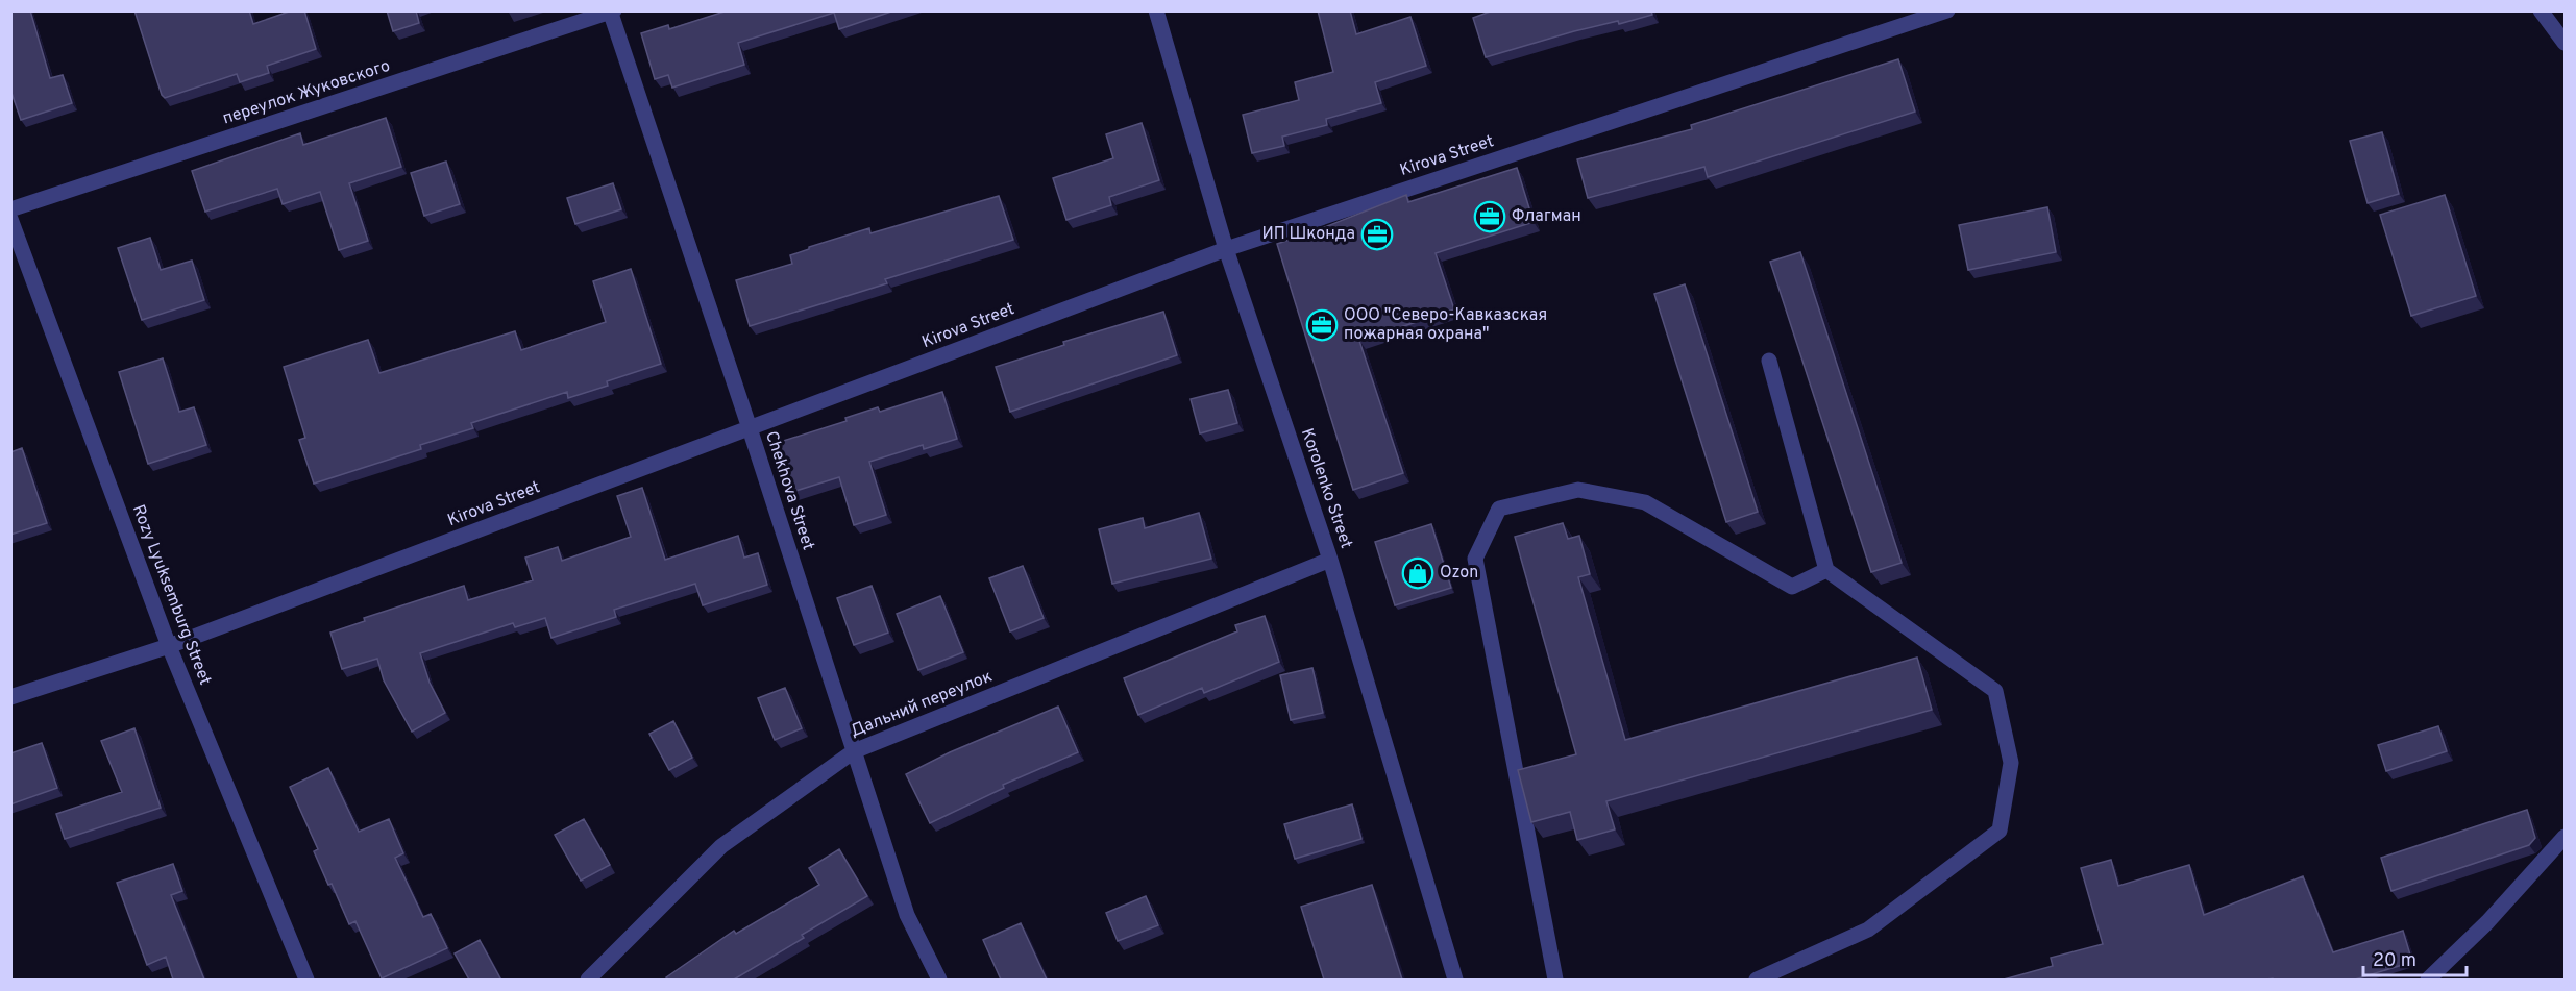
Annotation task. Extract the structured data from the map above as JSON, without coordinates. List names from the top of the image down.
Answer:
{
  "streets": {
    "street": [
      "переулок Жуковского",
      "Kirova Street",
      "Korolenko Street",
      "Chekhova Street",
      "Rozy Lyuksemburg Street",
      "Дальний переулок"
    ]
  },
  "crossings": [
    ["переулок Жуковского", "Chekhova Street"],
    ["Kirova Street", "Korolenko Street"],
    ["Kirova Street", "Chekhova Street"],
    ["Kirova Street", "Rozy Lyuksemburg Street"],
    ["Korolenko Street", "Дальний переулок"],
    ["Chekhova Street", "Дальний переулок"]
  ],
  "places": {
    "office": ["Флагман", "ИП Шконда", "ООО \"Северо-Кавказская пожарная охрана\""],
    "shop": ["Ozon"]
  },
  "scale_bar": "20 m"
}
